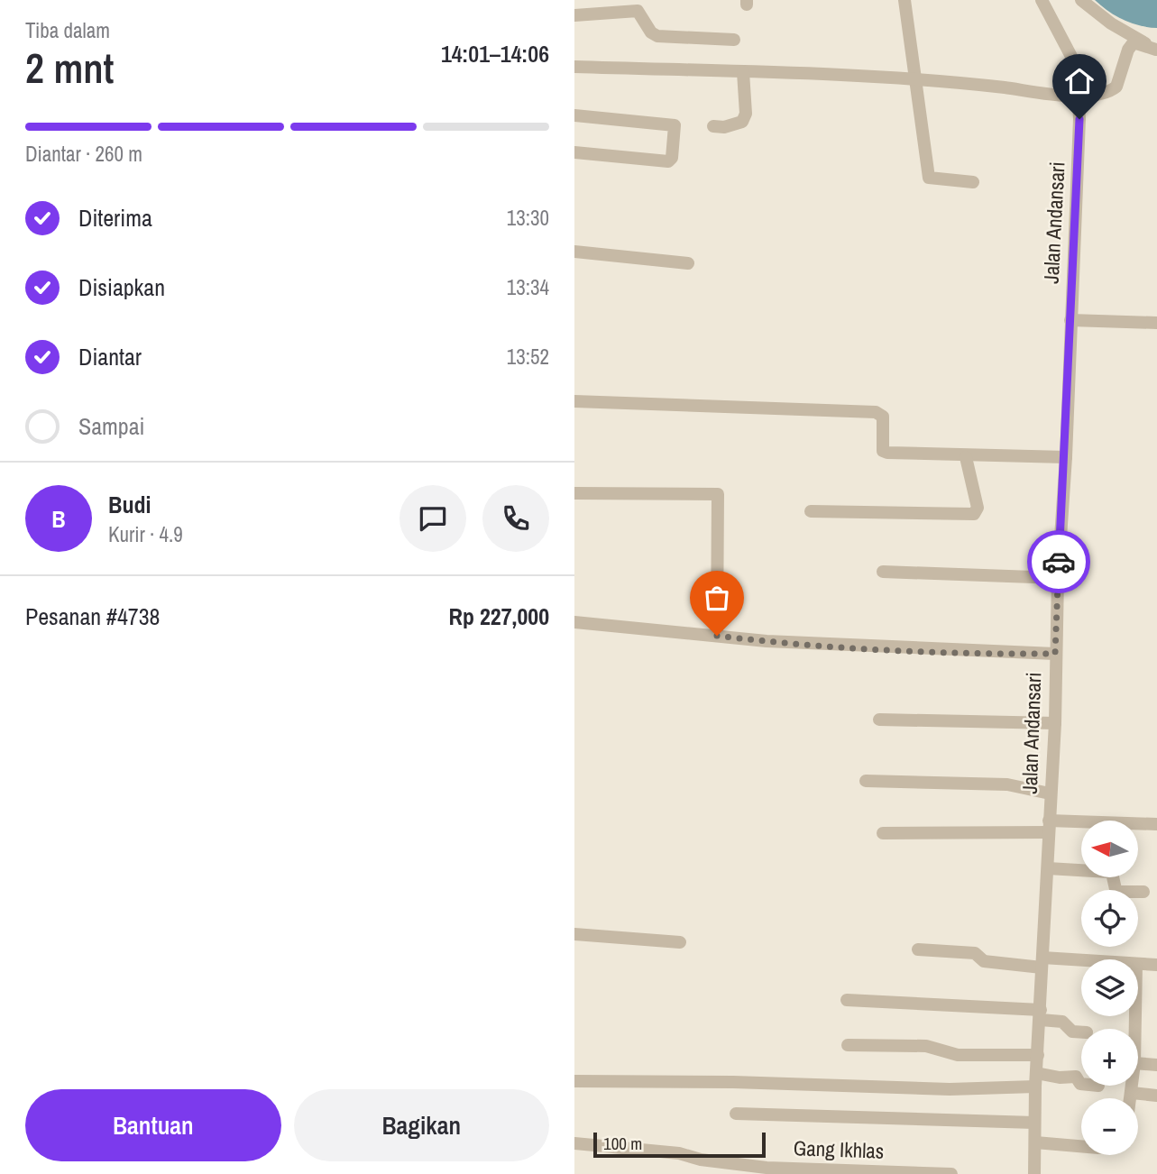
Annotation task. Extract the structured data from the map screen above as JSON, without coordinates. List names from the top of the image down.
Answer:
{
  "streets": {
    "street": ["Jalan Andansari", "Gang Ikhlas"]
  },
  "scale_bar": "100 m",
  "north": "left",
  "page": {
    "heading": ["2 mnt", "Tiba dalam", "14:01–14:06"],
    "panel": [
      "Budi",
      "Kurir · 4.9",
      "Pesanan #4738",
      "Rp 227,000"
    ],
    "bar": "Diantar · 260 m",
    "list": [
      ["Diterima", "13:30"],
      ["Disiapkan", "13:34"],
      ["Diantar", "13:52"],
      "Sampai"
    ],
    "round": "B",
    "map_buttons": ["+", "−"],
    "buttons": ["Bantuan", "Bagikan"],
    "scale": "100 m"
  }
}
